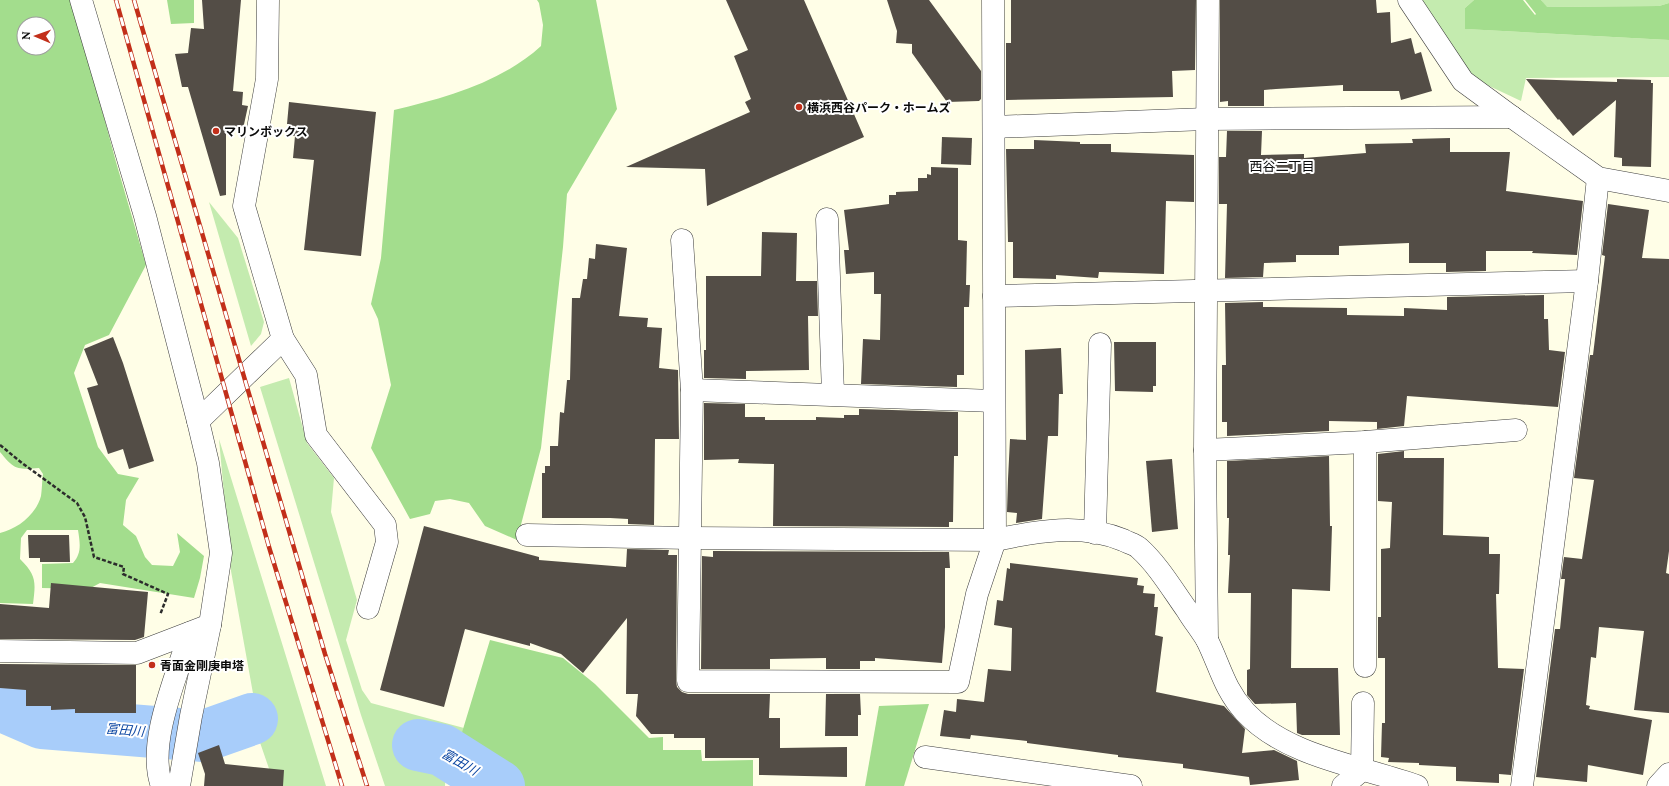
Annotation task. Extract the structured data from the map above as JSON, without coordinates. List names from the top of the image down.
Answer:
{
  "districts": ["西谷二丁目"],
  "water": ["富田川"],
  "places": ["横浜西谷パーク・ホームズ", "マリンボックス", "青面金剛庚申塔"],
  "north": "left"
}
